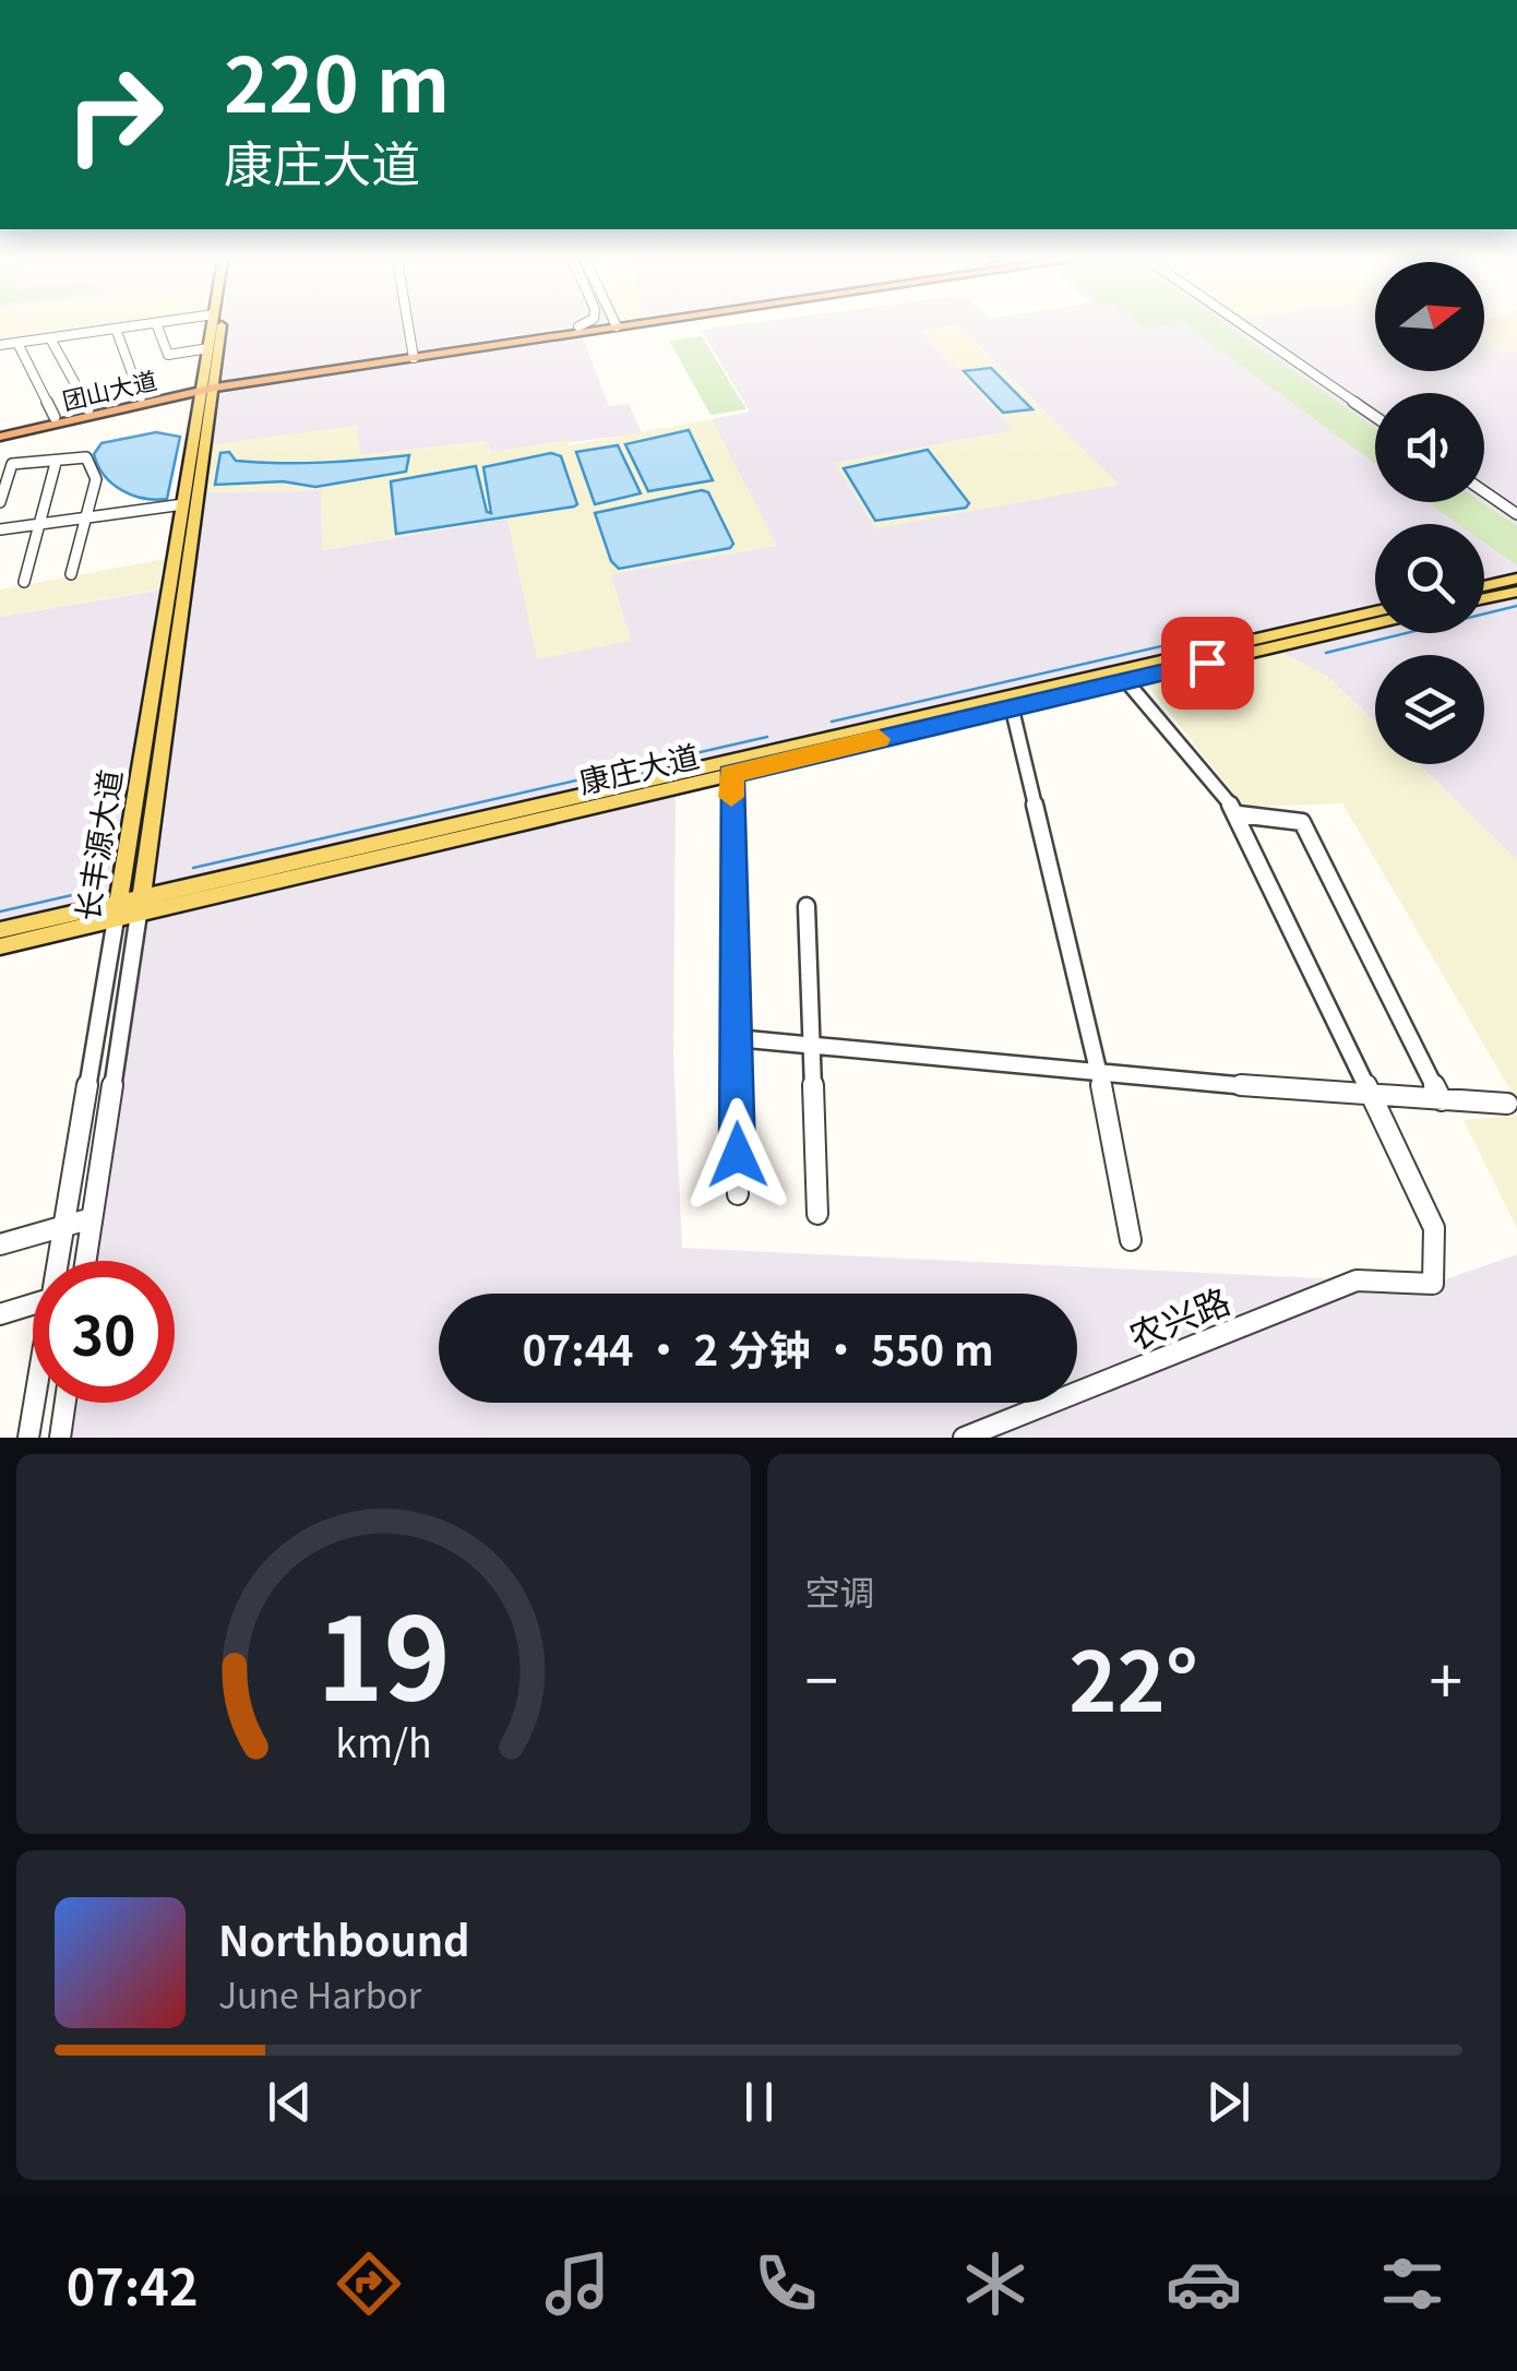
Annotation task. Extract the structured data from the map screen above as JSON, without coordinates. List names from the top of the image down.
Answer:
{
  "streets": {
    "highway": ["团山大道"],
    "main road": ["康庄大道", "长丰源大道"],
    "street": ["农兴路"]
  },
  "crossings": [
    ["团山大道", "长丰源大道"],
    ["康庄大道", "长丰源大道"]
  ],
  "north": "right",
  "page": {
    "turn": ["220 m", "康庄大道"],
    "limit": "30",
    "trip": "07:44 · 2 分钟 · 550 m",
    "tile": "空调",
    "heat": ["−", "22°", "+"],
    "song": ["Northbound", "June Harbor"],
    "tabs": "07:42",
    "gauge": ["19", "km/h"]
  }
}
